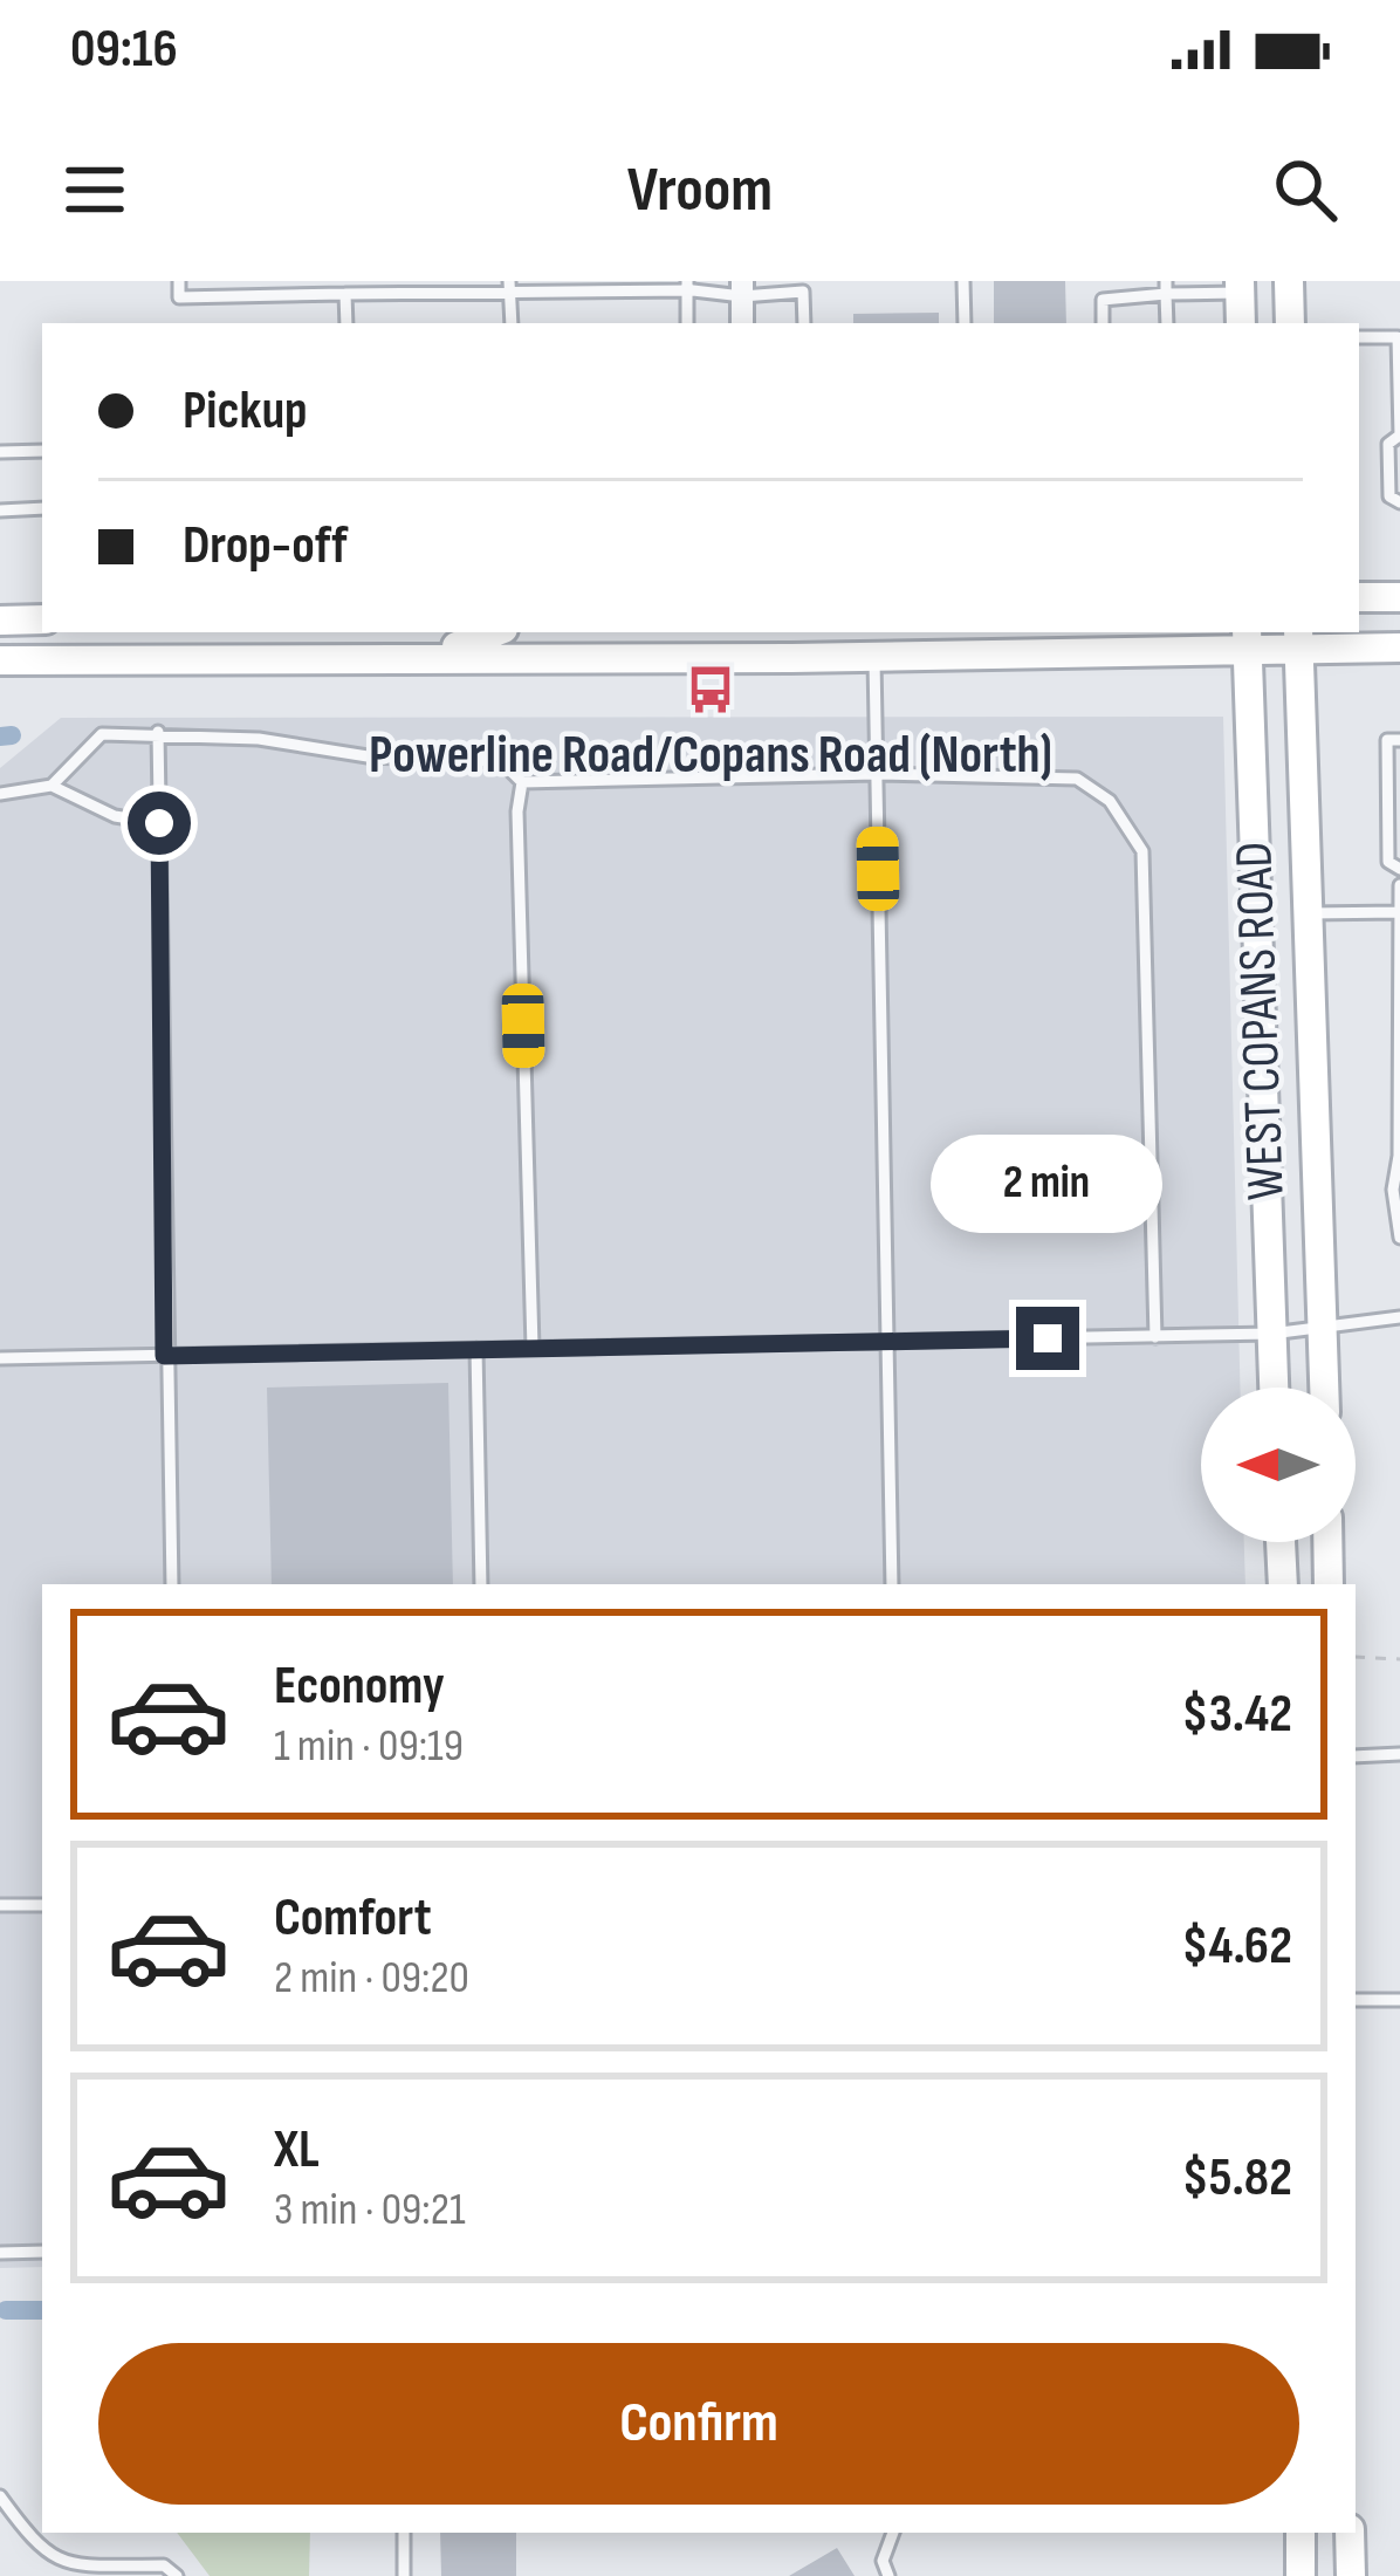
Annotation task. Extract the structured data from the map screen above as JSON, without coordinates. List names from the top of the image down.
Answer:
{
  "streets": {
    "main road": ["WEST COPANS ROAD"]
  },
  "places": {
    "bus stop": ["Powerline Road/Copans Road (North)"]
  },
  "north": "left",
  "page": {
    "status": "09:16",
    "header": "Vroom",
    "banner": ["Pickup", "Drop-off"],
    "bubble": "2 min",
    "list": [
      {
        "name": "Economy",
        "note": "1 min · 09:19",
        "value": "$3.42"
      },
      {
        "name": "Comfort",
        "note": "2 min · 09:20",
        "value": "$4.62"
      },
      {
        "name": "XL",
        "note": "3 min · 09:21",
        "value": "$5.82"
      }
    ],
    "buttons": "Confirm"
  }
}
